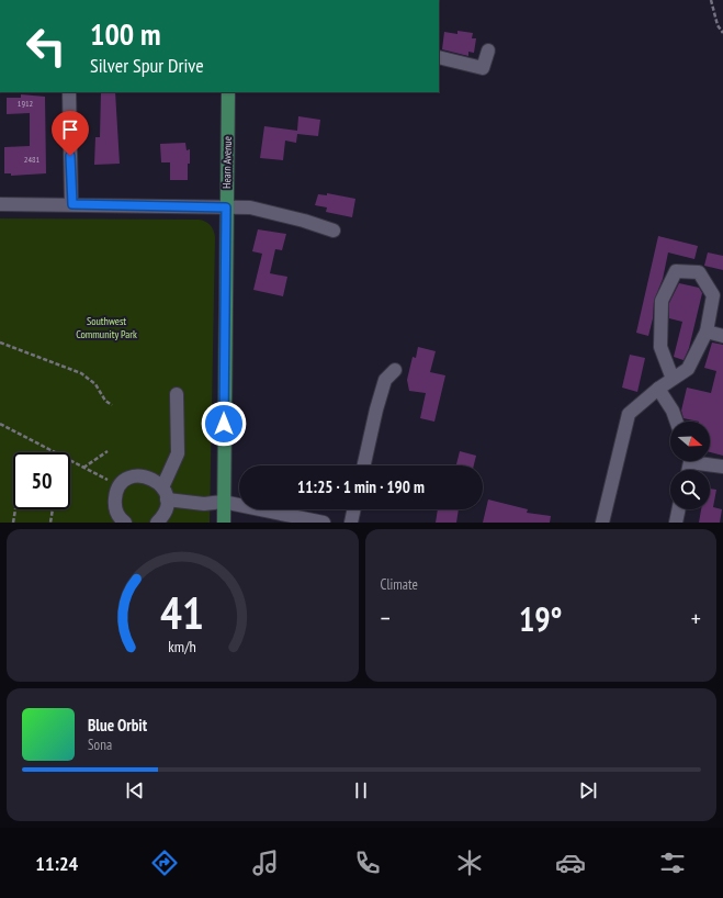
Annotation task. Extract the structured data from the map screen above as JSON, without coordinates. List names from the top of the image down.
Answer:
{
  "streets": {
    "main road": ["Hearn Avenue"]
  },
  "parks": ["Southwest Community Park"],
  "house_numbers": ["1912", "2481"],
  "north": "right",
  "page": {
    "turn": ["100 m", "Silver Spur Drive"],
    "limit": "50",
    "trip": "11:25 · 1 min · 190 m",
    "tile": "Climate",
    "heat": ["−", "19°", "+"],
    "song": ["Blue Orbit", "Sona"],
    "tabs": "11:24",
    "gauge": ["41", "km/h"]
  }
}
